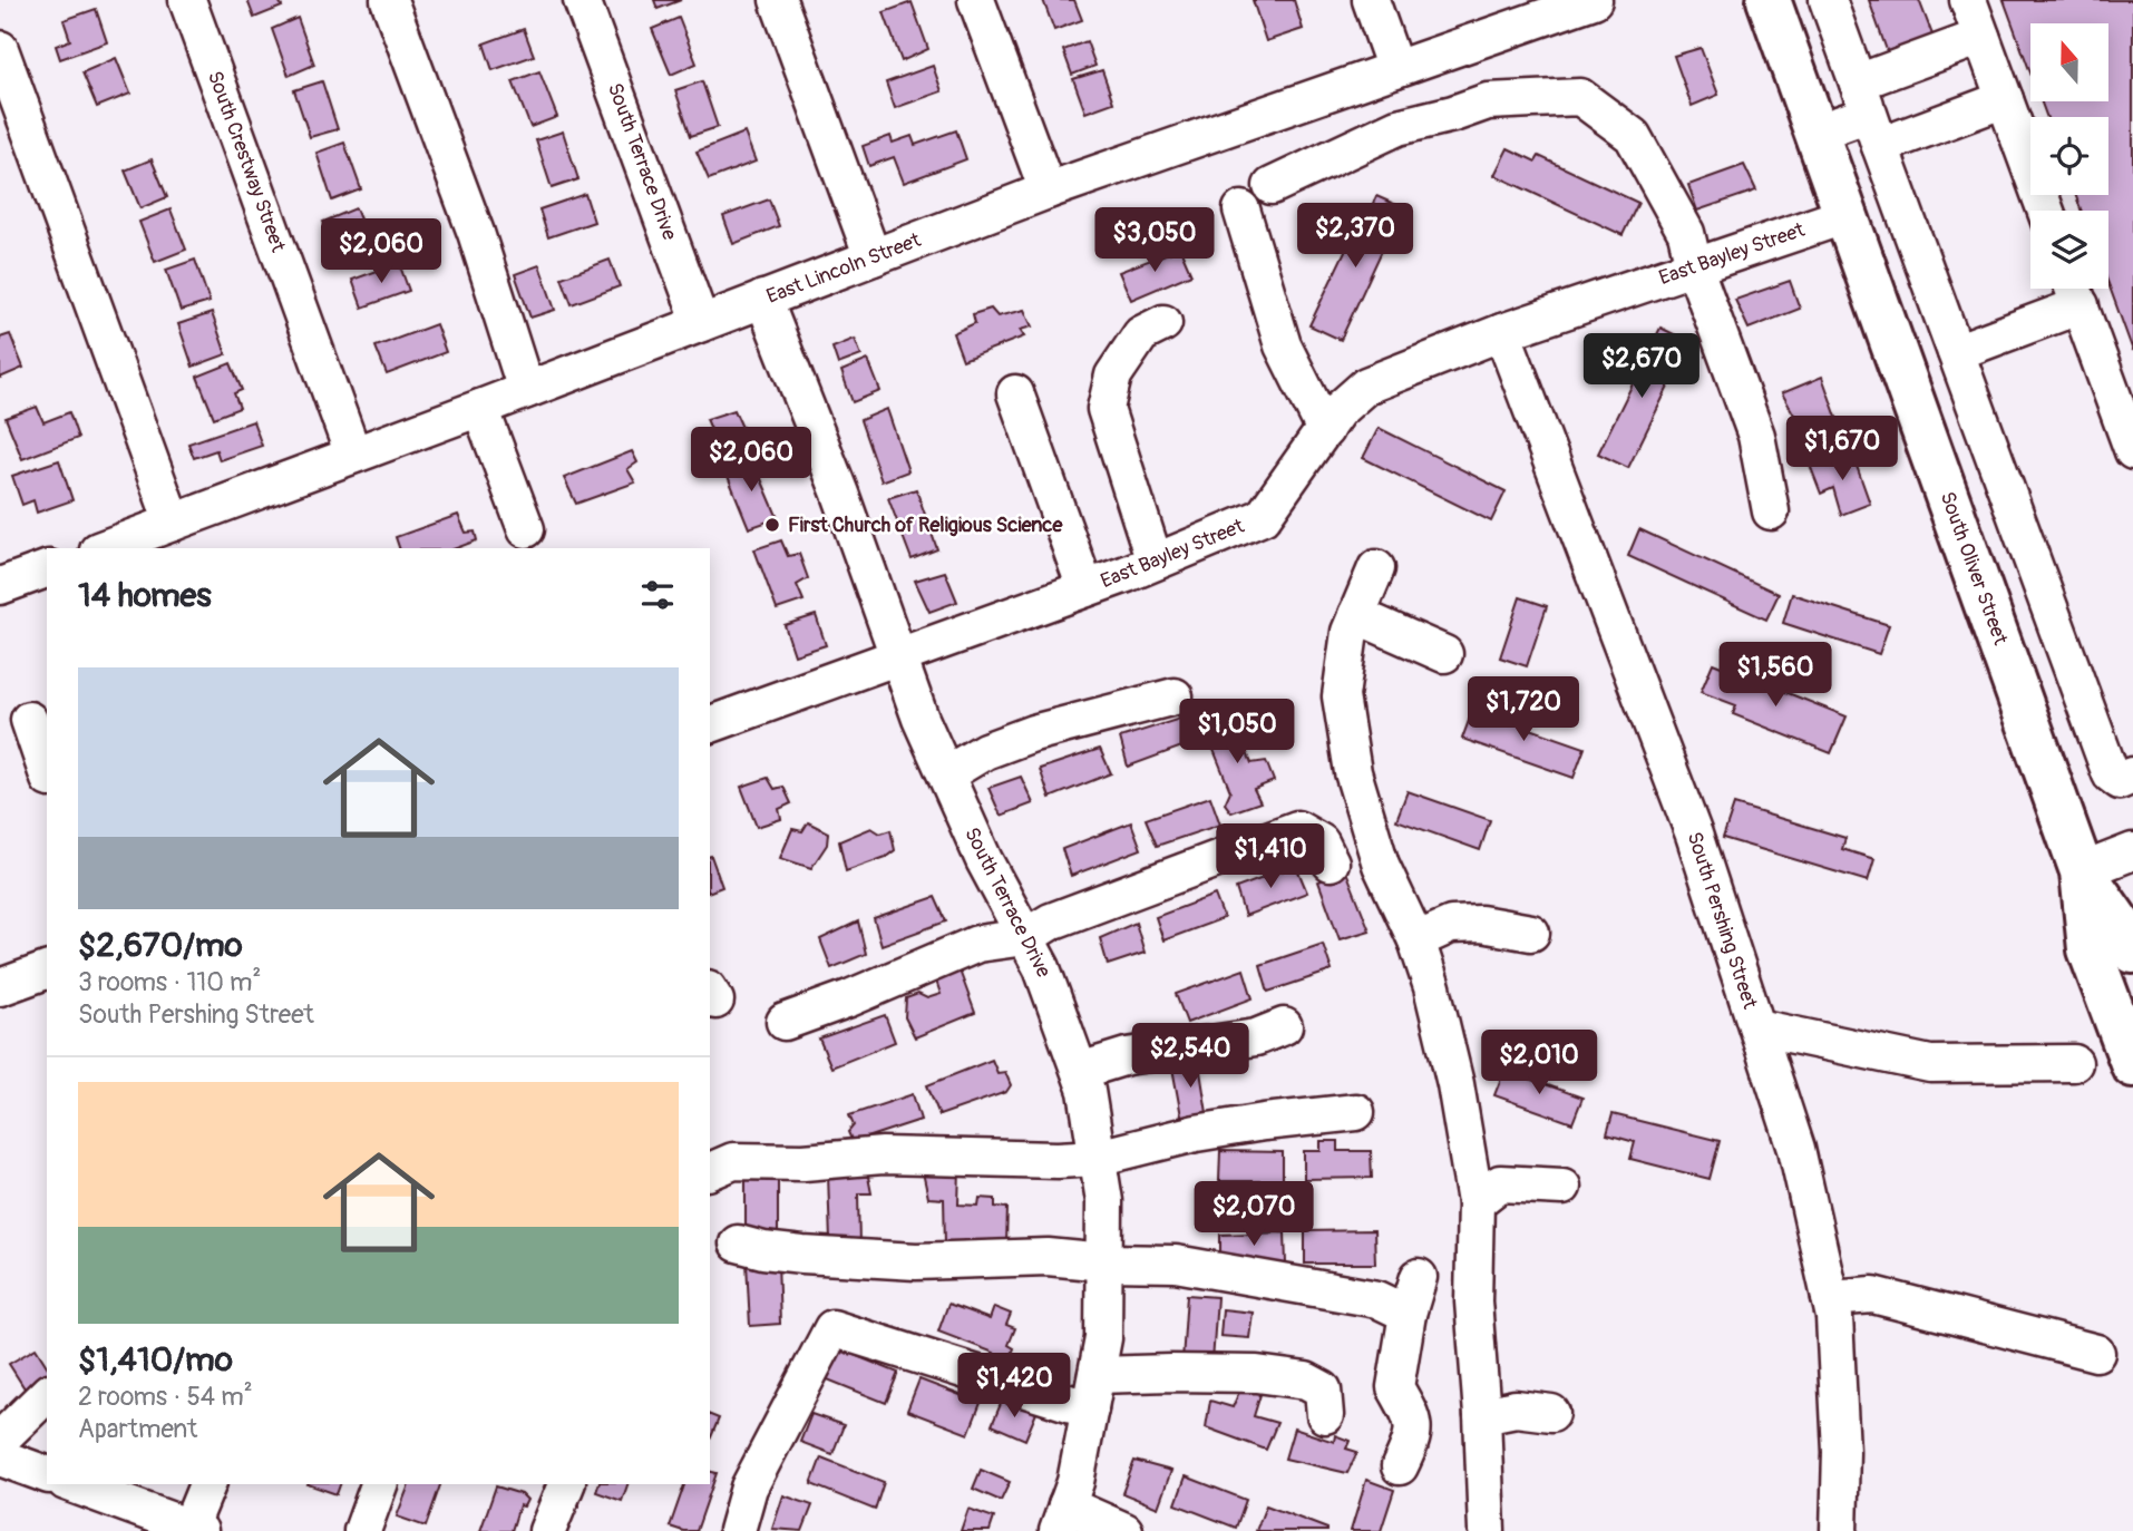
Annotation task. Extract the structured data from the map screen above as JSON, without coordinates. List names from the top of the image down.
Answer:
{
  "streets": {
    "main road": ["South Oliver Street"],
    "street": [
      "South Crestway Street",
      "South Terrace Drive",
      "East Bayley Street",
      "East Lincoln Street",
      "South Pershing Street"
    ]
  },
  "crossings": [
    ["South Crestway Street", "East Lincoln Street"],
    ["South Terrace Drive", "East Bayley Street"],
    ["South Terrace Drive", "East Lincoln Street"],
    ["East Bayley Street", "South Oliver Street"],
    ["East Bayley Street", "South Pershing Street"]
  ],
  "places": ["First Church of Religious Science"],
  "north": "top",
  "page": {
    "price": [
      "$2,370",
      "$3,050",
      "$2,060",
      "$2,670",
      "$1,670",
      "$2,060",
      "$1,560",
      "$1,720",
      "$1,050",
      "$1,410",
      "$2,540",
      "$2,010",
      "$2,070",
      "$1,420"
    ],
    "heading": "14 homes",
    "list": [
      {
        "name": "$2,670/mo",
        "note": "3 rooms · 110 m² · South Pershing Street"
      },
      {
        "name": "$1,410/mo",
        "note": "2 rooms · 54 m² · Apartment"
      }
    ]
  }
}
